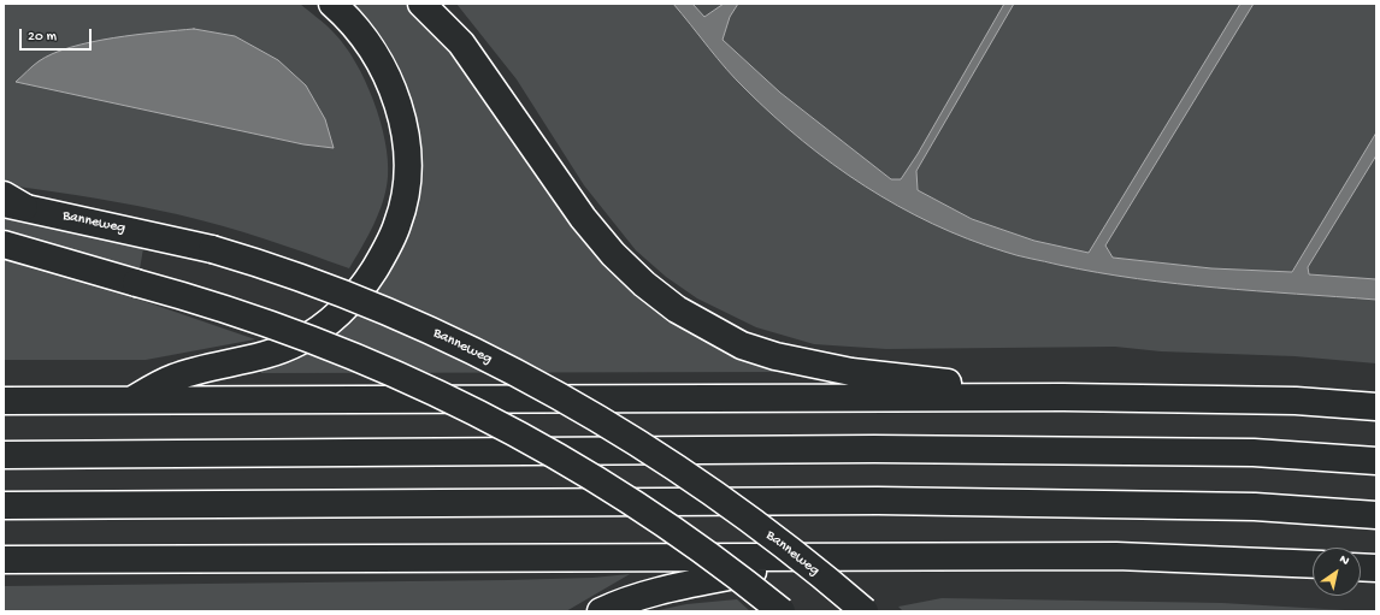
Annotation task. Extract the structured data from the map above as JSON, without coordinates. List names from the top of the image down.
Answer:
{
  "streets": {
    "main road": ["Banneweg"]
  },
  "scale_bar": "20 m",
  "north": "top right"
}
